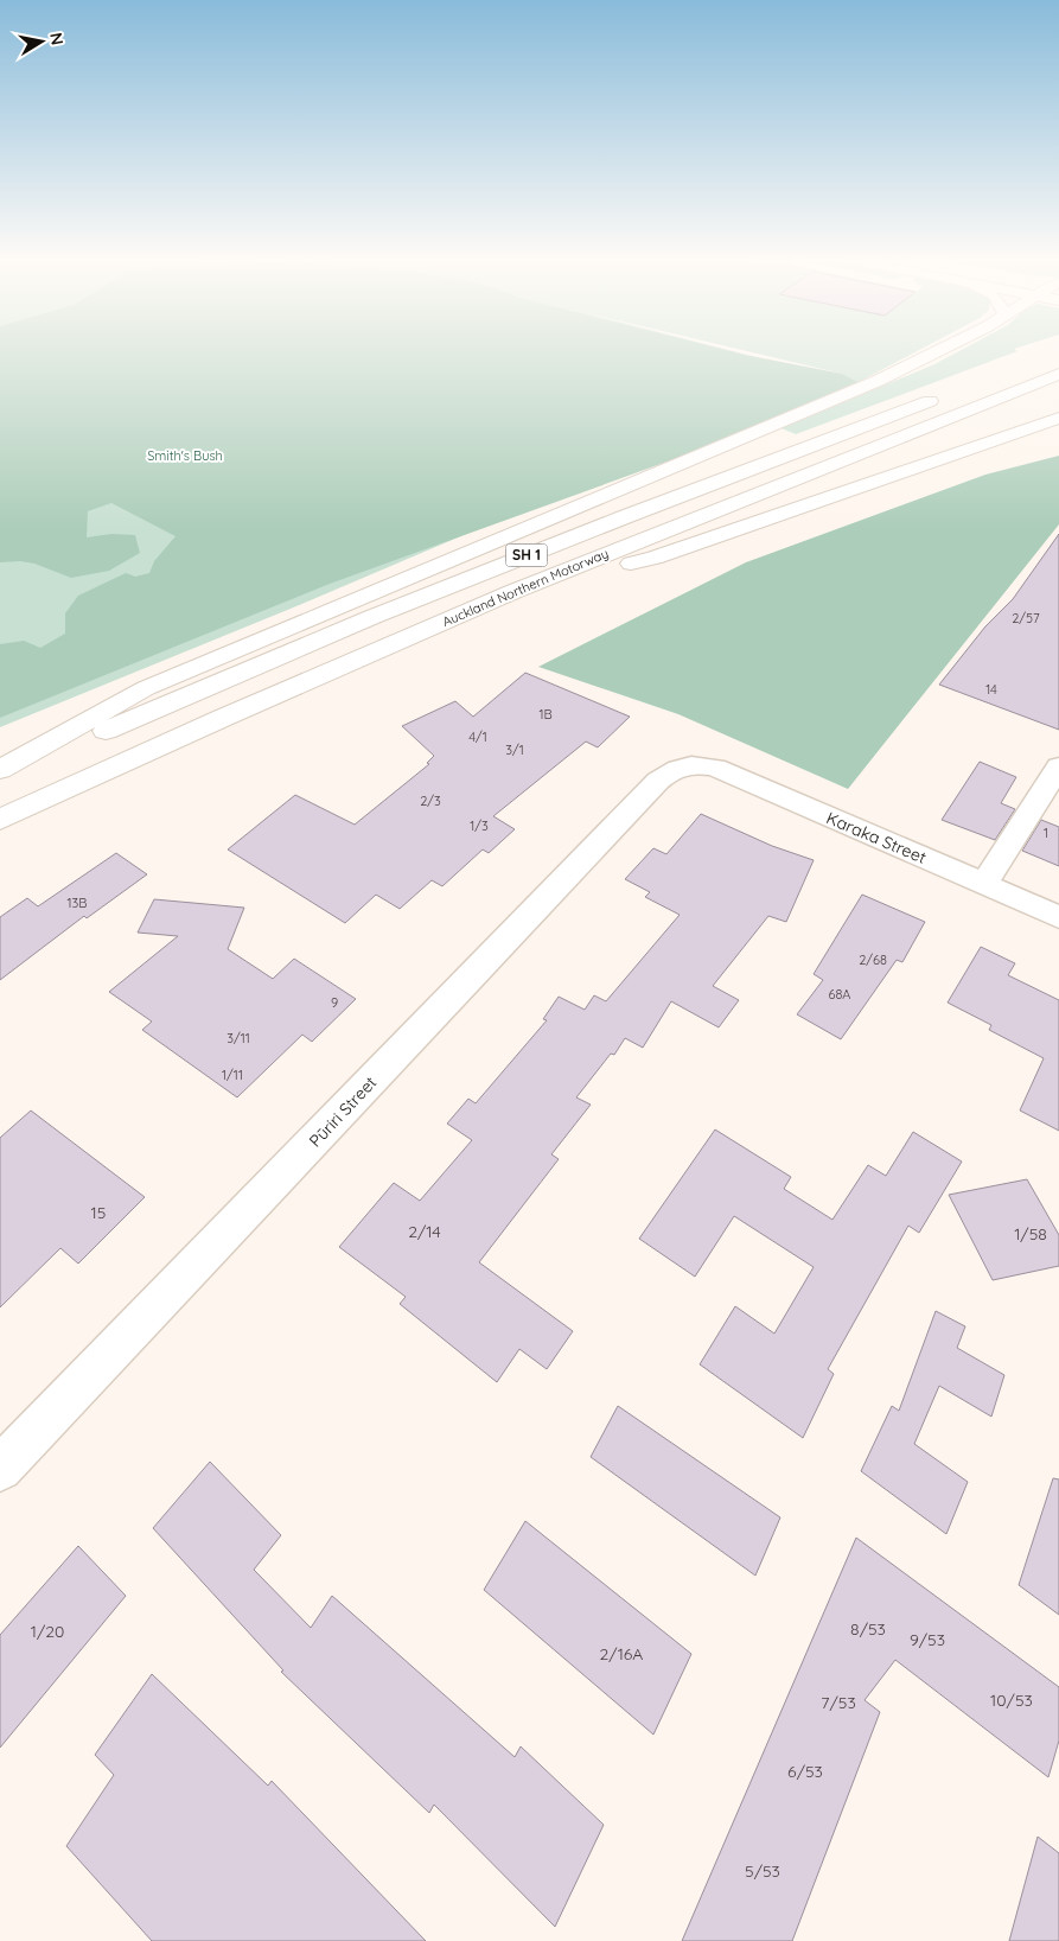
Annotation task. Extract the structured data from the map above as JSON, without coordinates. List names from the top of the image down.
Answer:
{
  "streets": {
    "main road": ["SH 1", "Auckland Northern Motorway"],
    "street": ["Karaka Street", "Pūriri Street"]
  },
  "crossings": [
    ["Karaka Street", "Pūriri Street"]
  ],
  "parks": ["Smith's Bush"],
  "house_numbers": [
    "2/57",
    "14",
    "1B",
    "4/1",
    "3/1",
    "2/3",
    "1/3",
    "1",
    "13B",
    "2/68",
    "68A",
    "9",
    "3/11",
    "1/11",
    "15",
    "2/14",
    "1/58",
    "8/53",
    "1/20",
    "9/53",
    "2/16A",
    "10/53",
    "7/53",
    "6/53",
    "5/53"
  ],
  "north": "right"
}
